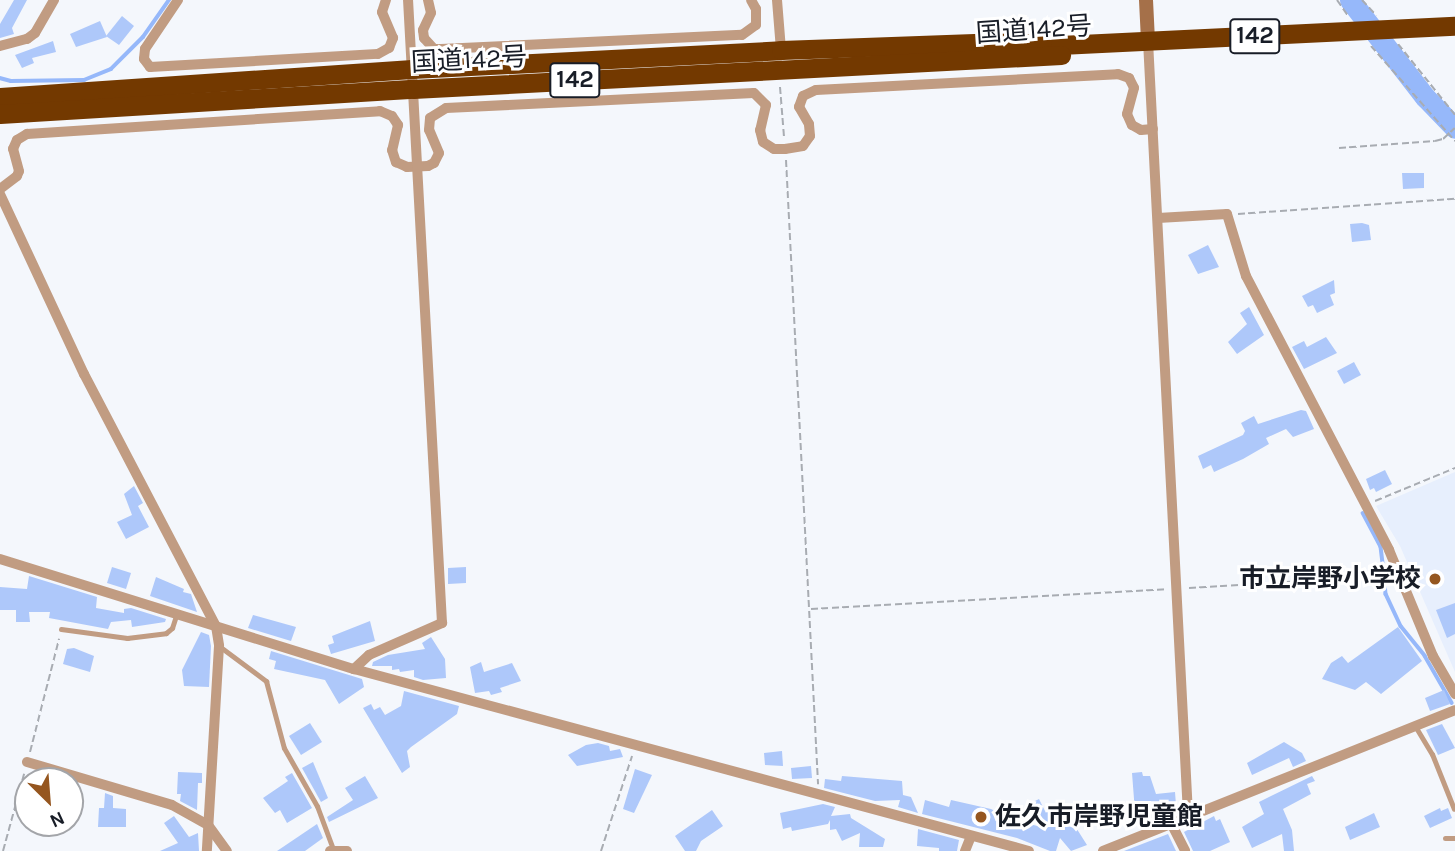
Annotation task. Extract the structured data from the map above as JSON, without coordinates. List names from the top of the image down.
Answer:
{
  "streets": {
    "highway": ["国道142号", "142"]
  },
  "places": ["市立岸野小学校", "佐久市岸野児童館"],
  "north": "bottom right"
}
